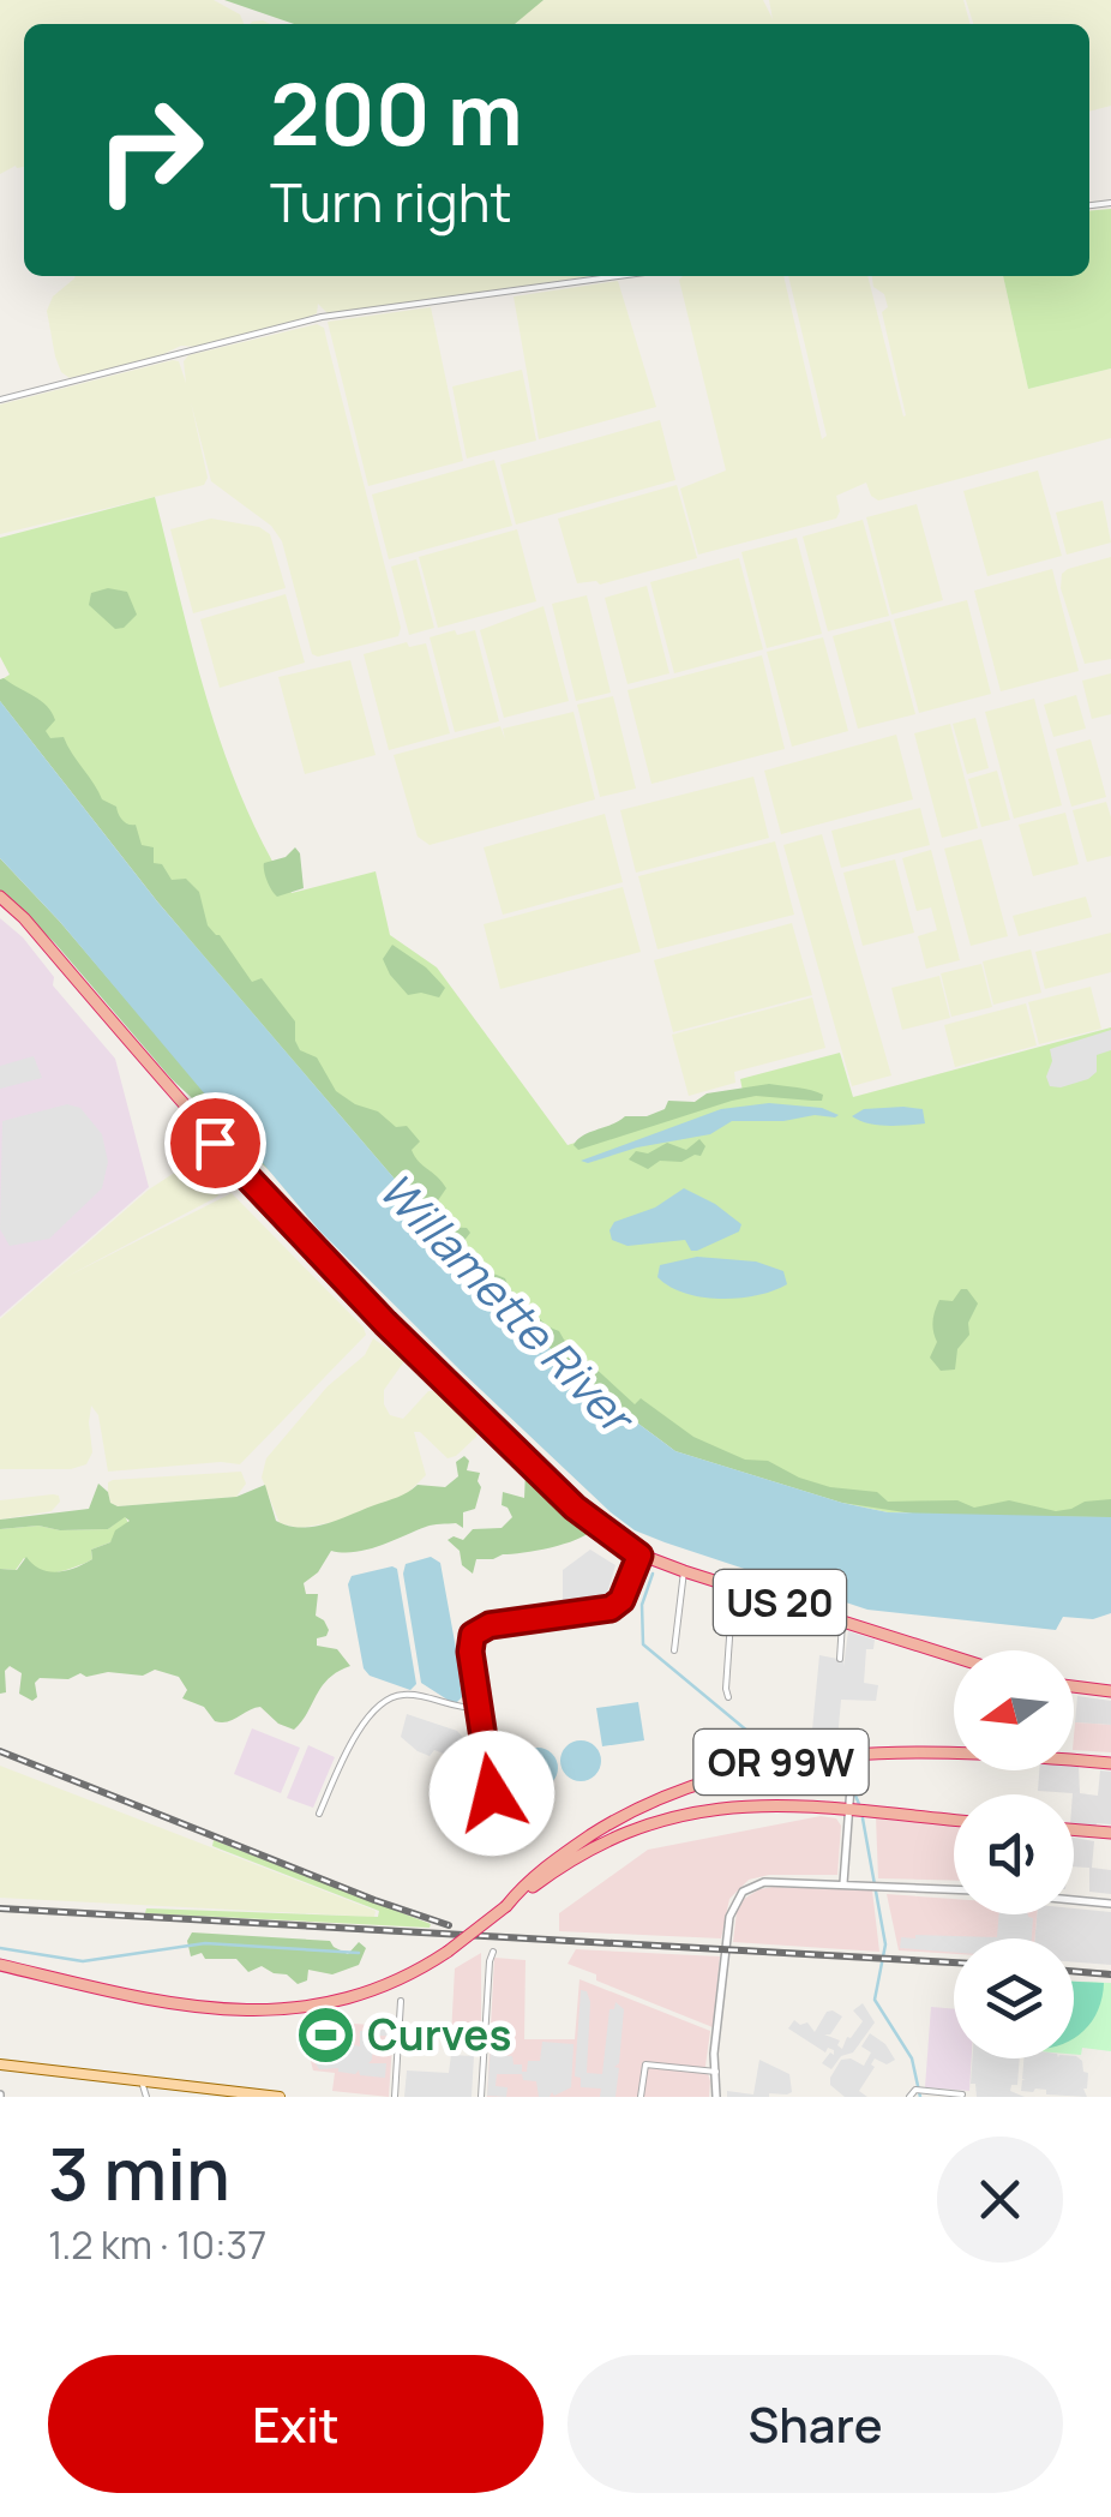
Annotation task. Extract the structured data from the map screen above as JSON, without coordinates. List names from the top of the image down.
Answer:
{
  "streets": {
    "highway": ["US 20", "OR 99W"]
  },
  "water": ["Willamette River"],
  "places": {
    "sports": ["Curves"]
  },
  "north": "left",
  "page": {
    "turn": ["200 m", "Turn right"],
    "heading": ["3 min", "1.2 km · 10:37"],
    "buttons": ["Exit", "Share"]
  }
}
